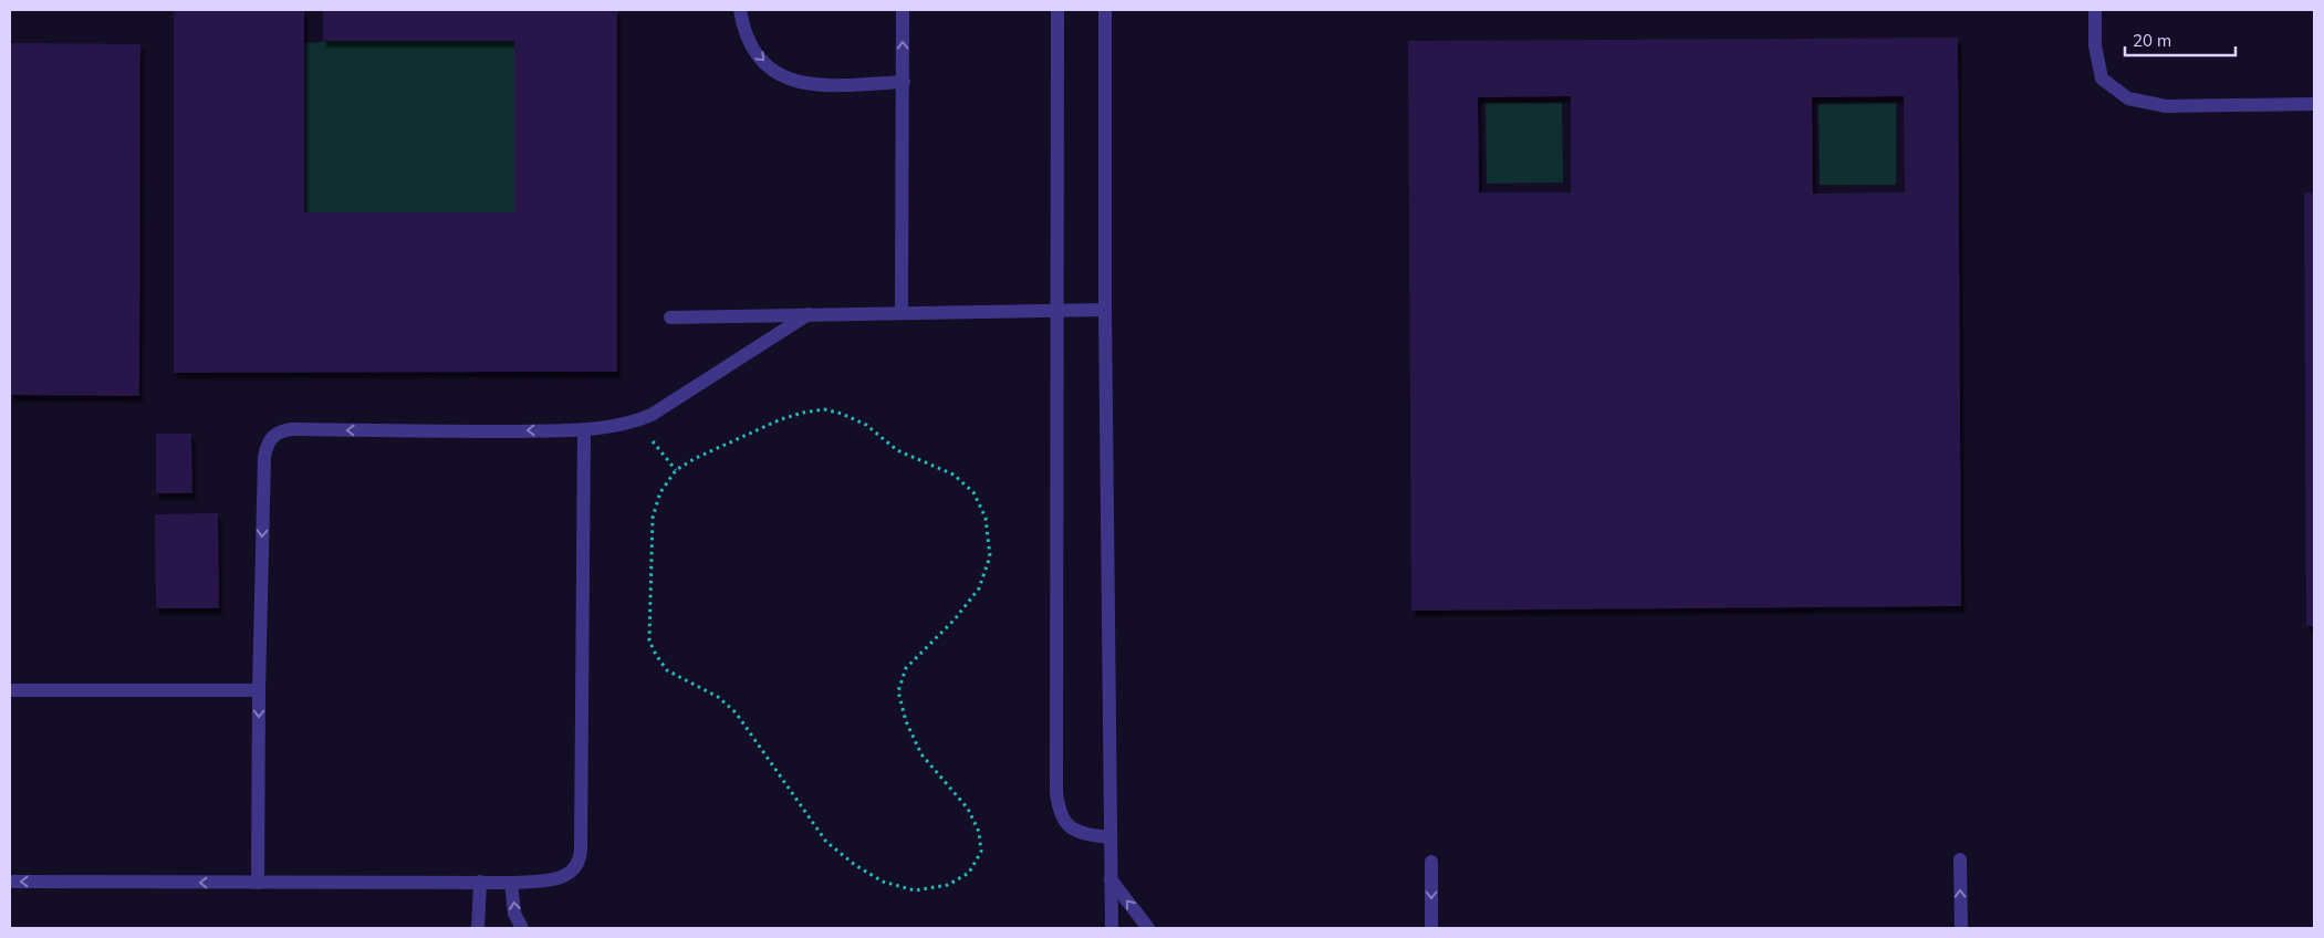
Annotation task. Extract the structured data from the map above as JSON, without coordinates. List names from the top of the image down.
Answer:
{
  "scale_bar": "20 m"
}
